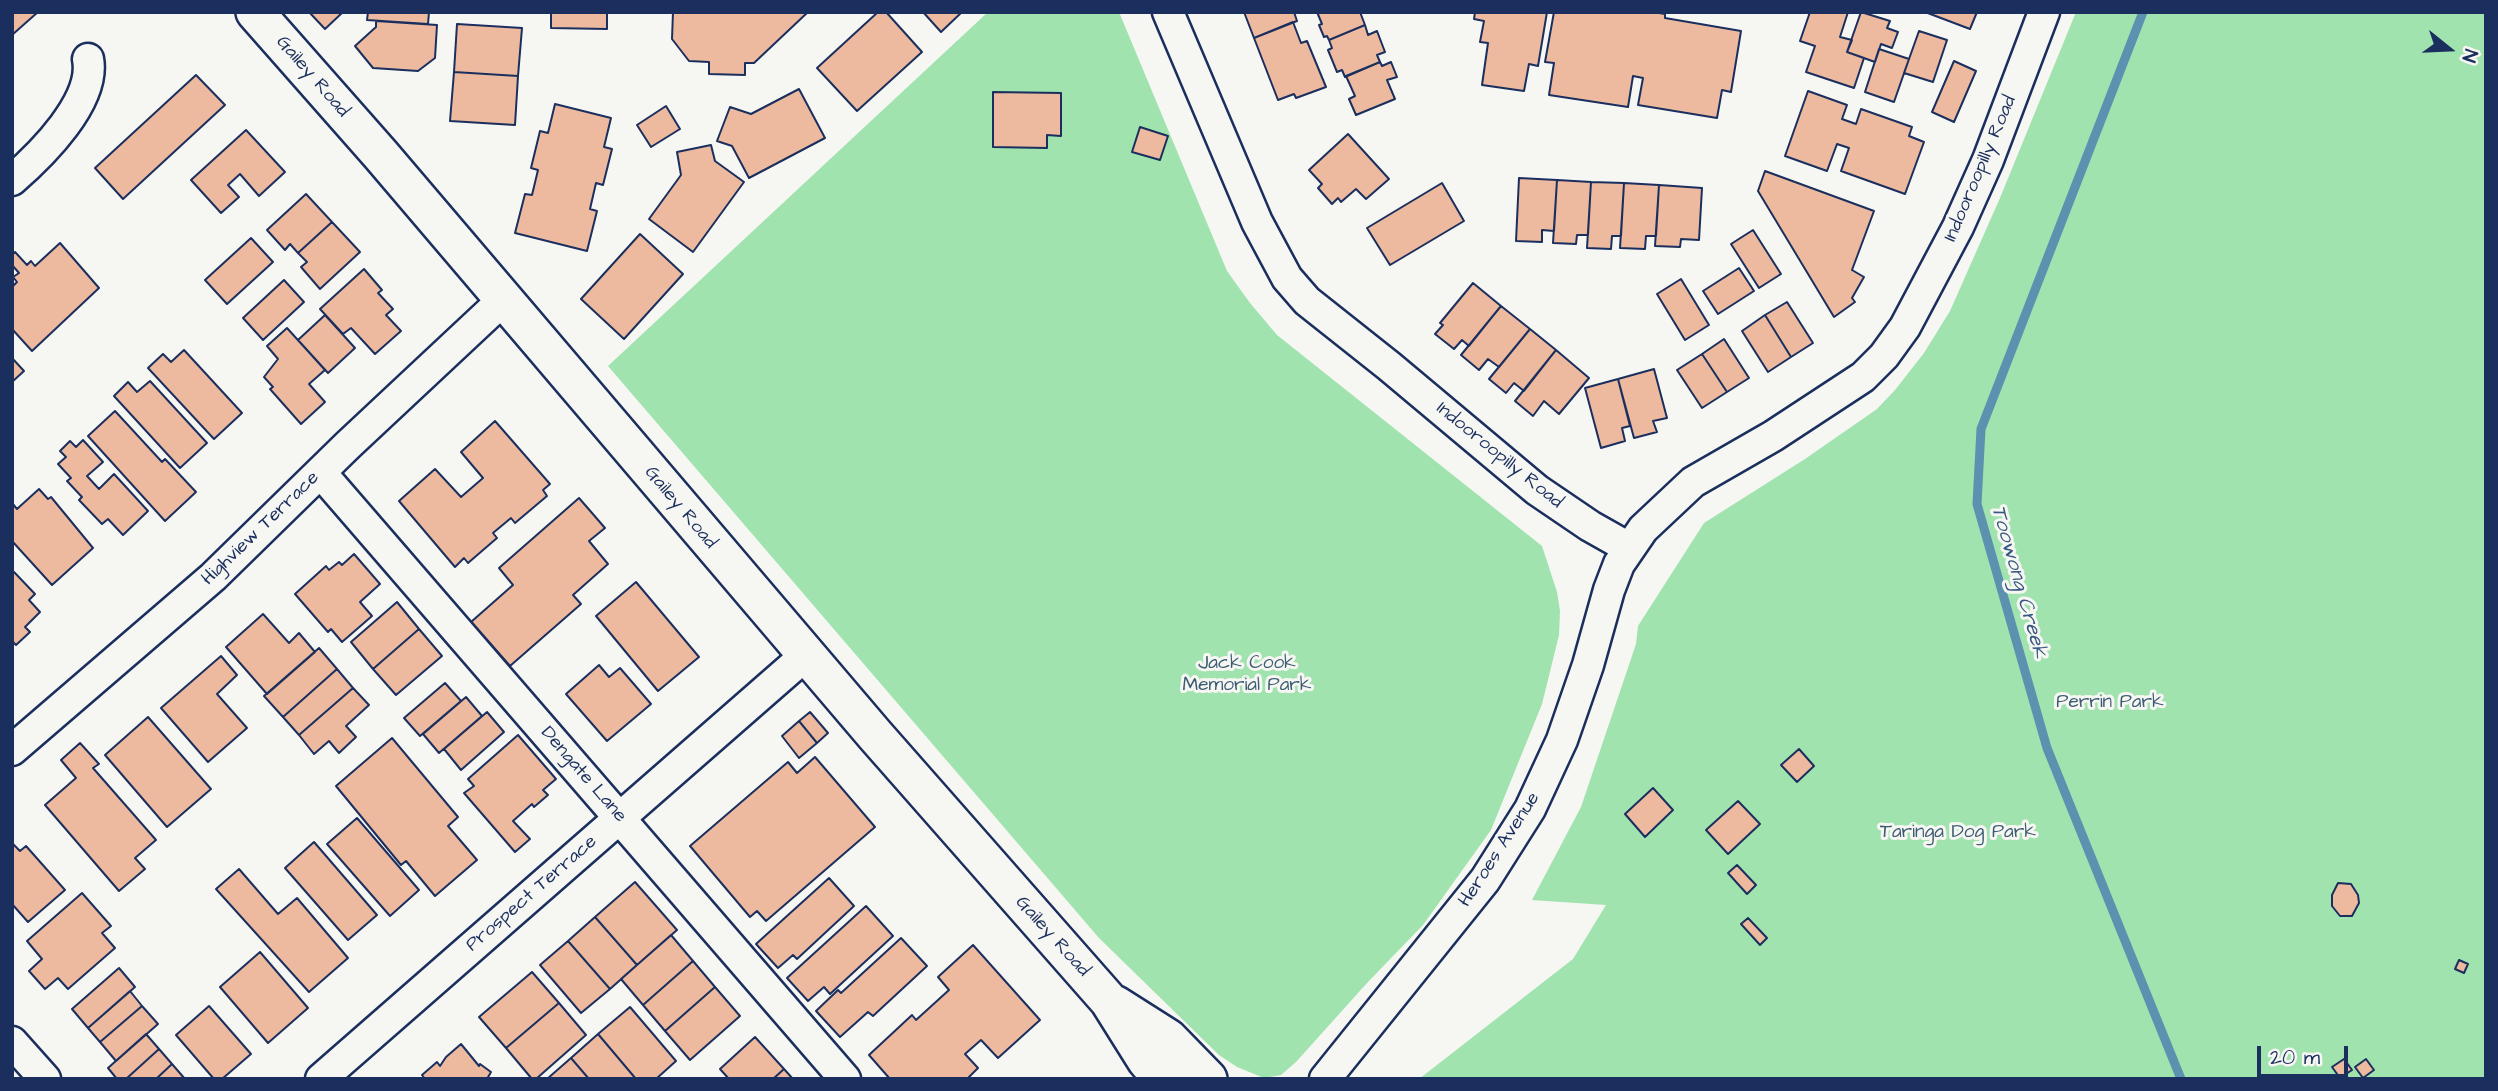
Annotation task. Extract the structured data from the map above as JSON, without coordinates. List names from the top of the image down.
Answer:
{
  "streets": {
    "main road": ["Gailey Road"],
    "street": [
      "Indooroopilly Road",
      "Highview Terrace",
      "Dengate Lane",
      "Heroes Avenue",
      "Prospect Terrace"
    ]
  },
  "crossings": [
    ["Gailey Road", "Highview Terrace"],
    ["Gailey Road", "Prospect Terrace"],
    ["Indooroopilly Road", "Heroes Avenue"],
    ["Highview Terrace", "Dengate Lane"],
    ["Dengate Lane", "Prospect Terrace"]
  ],
  "water": ["Toowong Creek"],
  "parks": ["Jack Cook Memorial Park", "Perrin Park", "Taringa Dog Park"],
  "scale_bar": "20 m",
  "north": "right"
}
